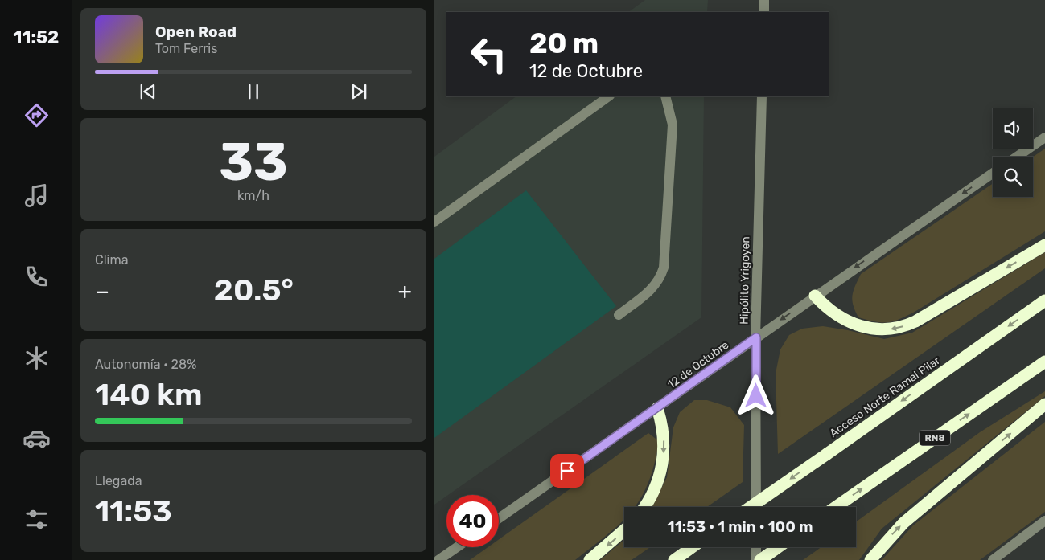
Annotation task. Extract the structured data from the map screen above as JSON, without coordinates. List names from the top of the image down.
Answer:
{
  "streets": {
    "highway": ["Acceso Norte Ramal Pilar", "RN8"],
    "street": ["Hipólito Yrigoyen", "12 de Octubre"]
  },
  "crossings": [
    ["Hipólito Yrigoyen", "12 de Octubre"]
  ],
  "one_way": ["12 de Octubre"],
  "page": {
    "tabs": "11:52",
    "turn": ["20 m", "12 de Octubre"],
    "song": ["Open Road", "Tom Ferris"],
    "tile": [
      ["33", "km/h"],
      "Clima",
      ["Autonomía · 28%", "140 km"],
      ["Llegada", "11:53"]
    ],
    "heat": ["−", "20.5°", "+"],
    "limit": "40",
    "trip": "11:53 · 1 min · 100 m"
  }
}
